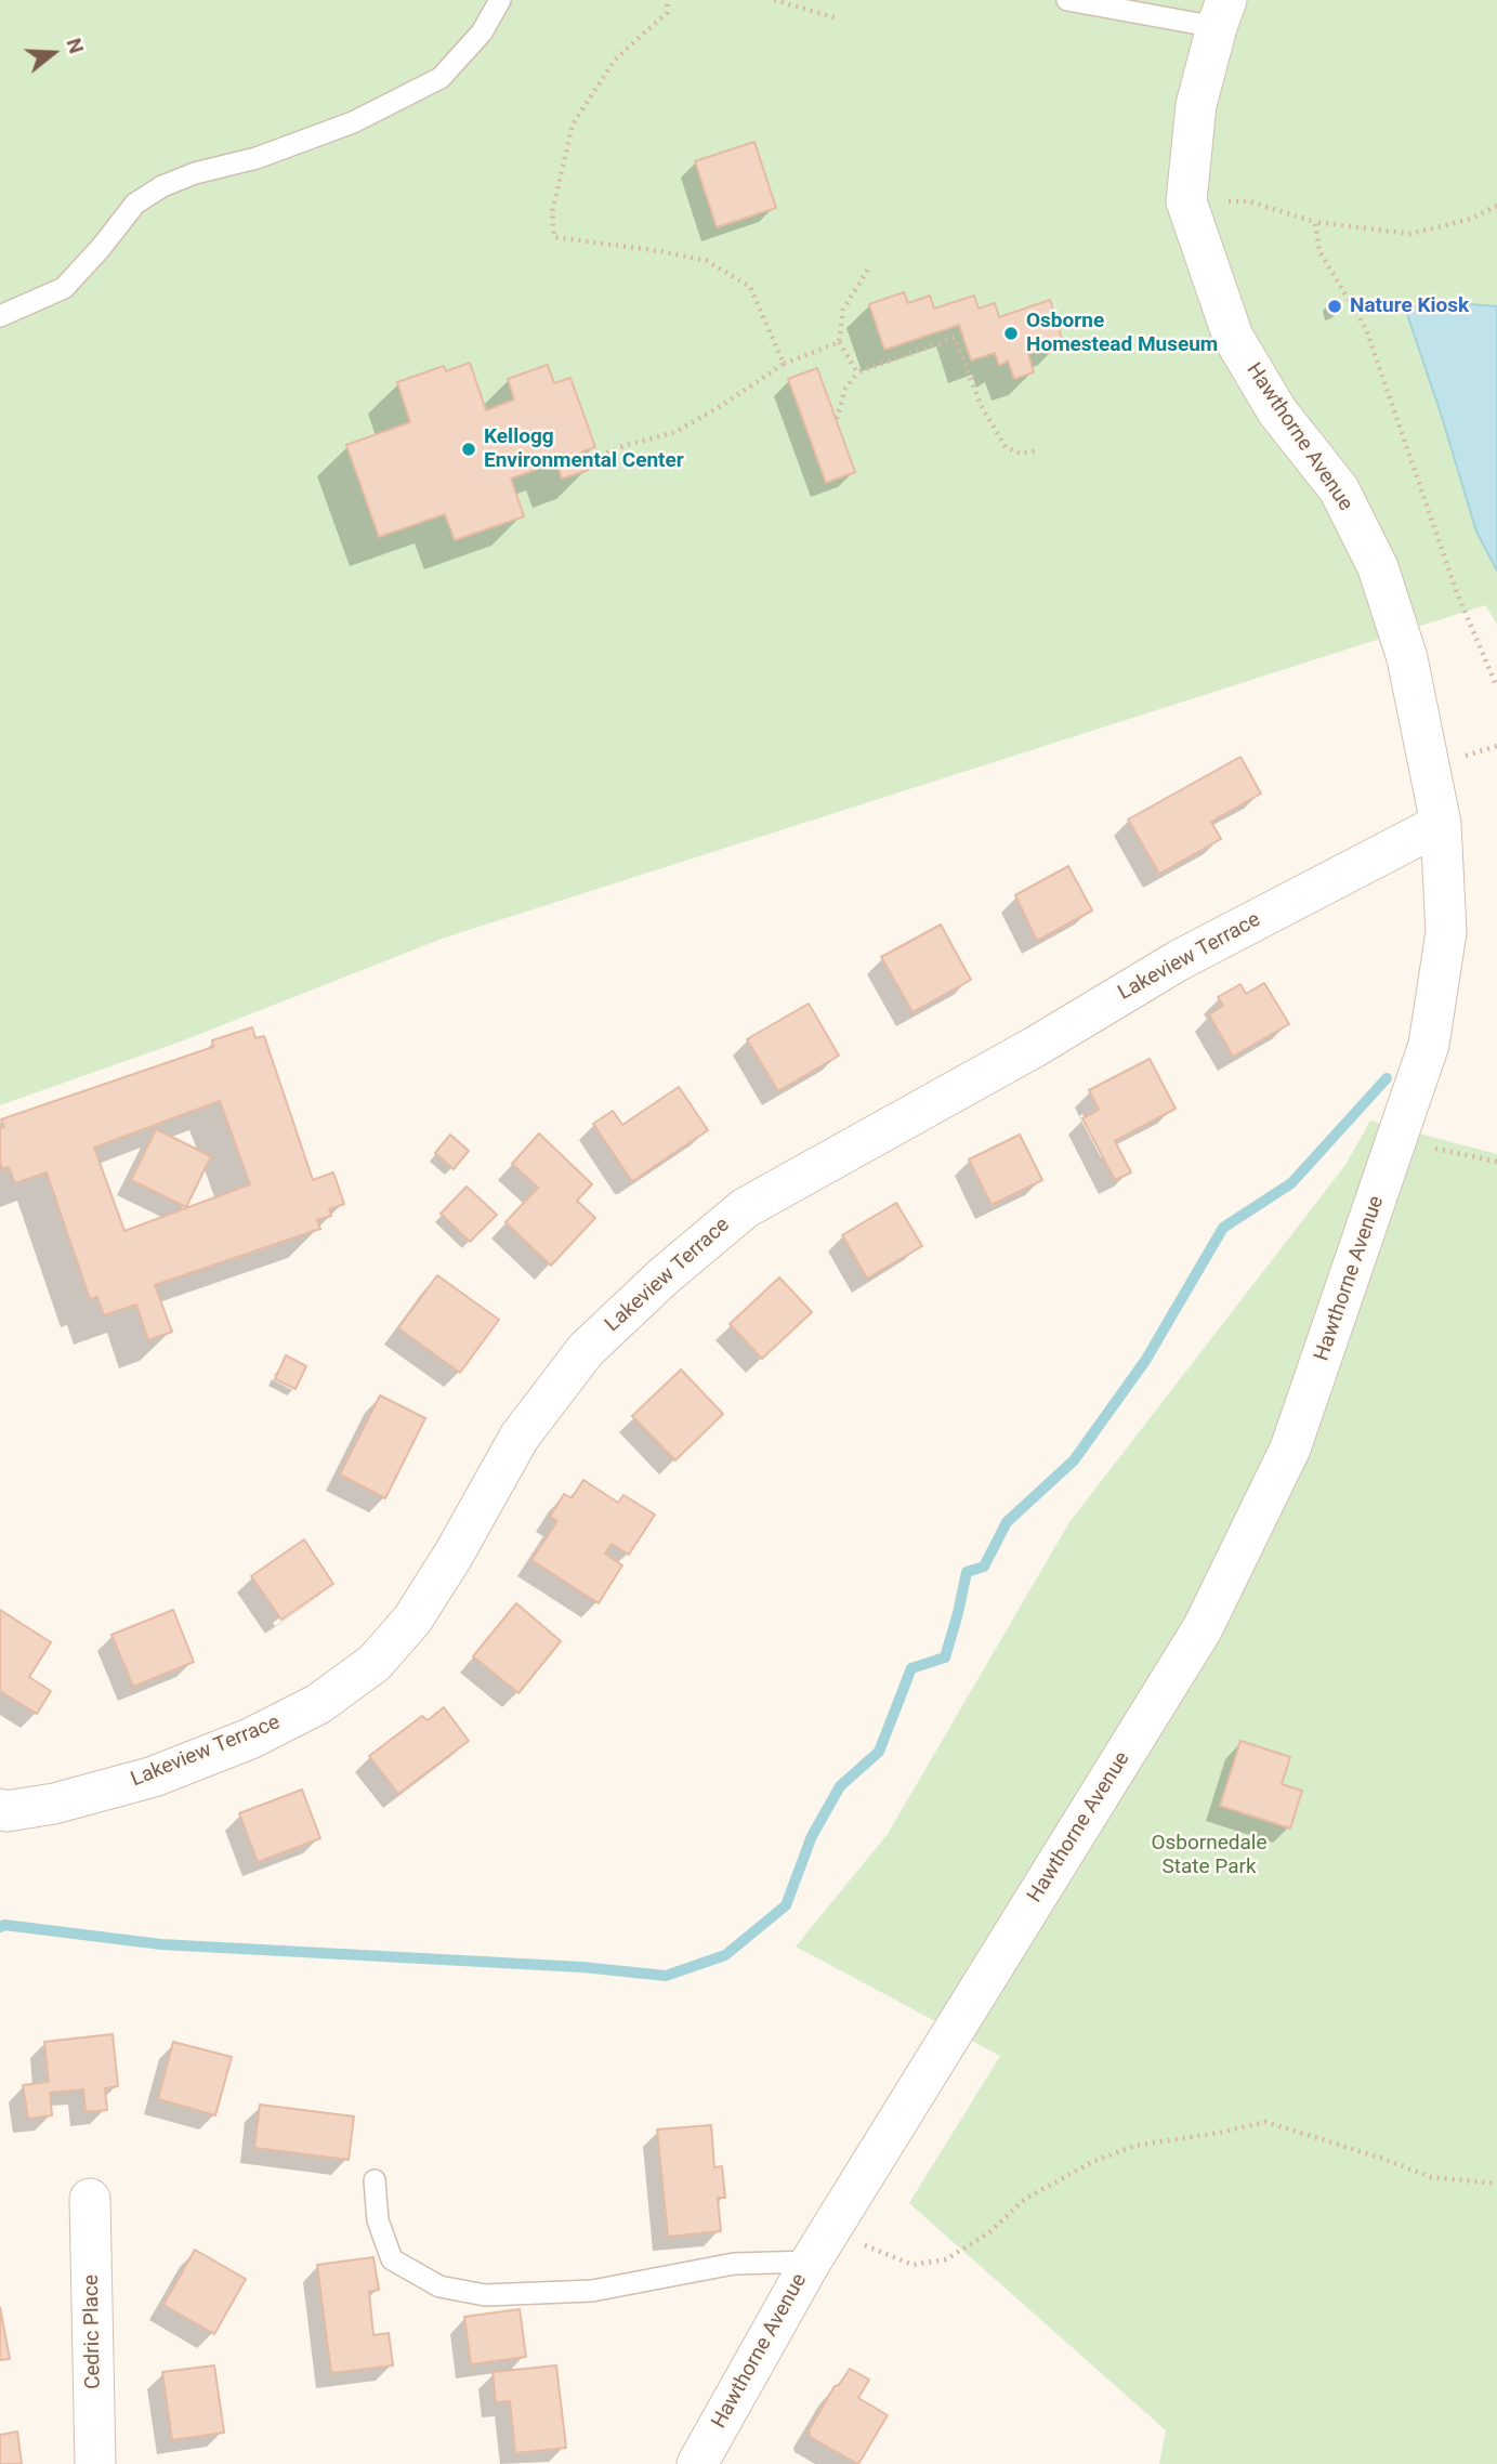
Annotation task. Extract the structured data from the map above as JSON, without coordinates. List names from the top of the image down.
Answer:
{
  "streets": {
    "street": ["Hawthorne Avenue", "Lakeview Terrace", "Cedric Place"]
  },
  "crossings": [
    ["Hawthorne Avenue", "Lakeview Terrace"]
  ],
  "parks": ["Osbornedale State Park"],
  "places": ["Nature Kiosk", "Osborne Homestead Museum", "Kellogg Environmental Center"],
  "north": "right"
}
